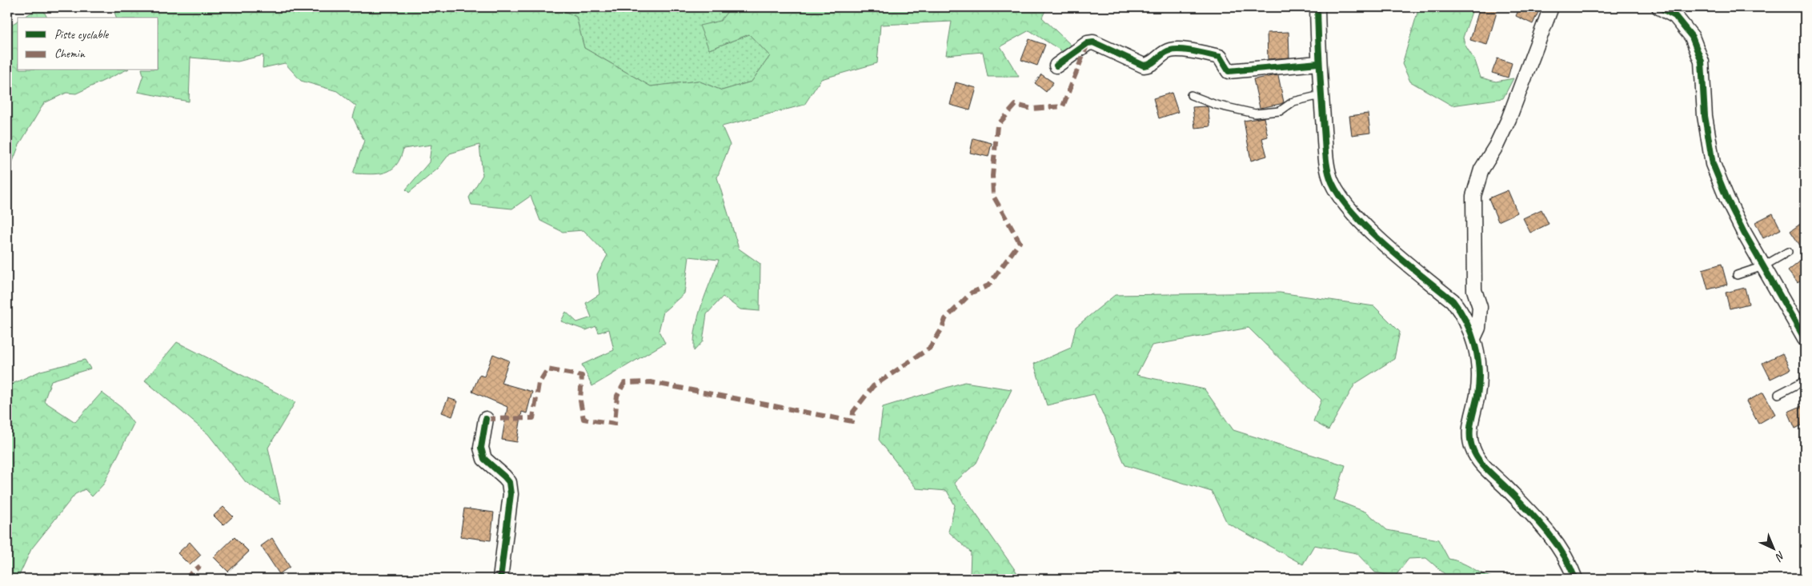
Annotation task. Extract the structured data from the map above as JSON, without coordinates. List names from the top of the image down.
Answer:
{
  "legend": ["Piste cyclable", "Chemin"],
  "north": "bottom right"
}
